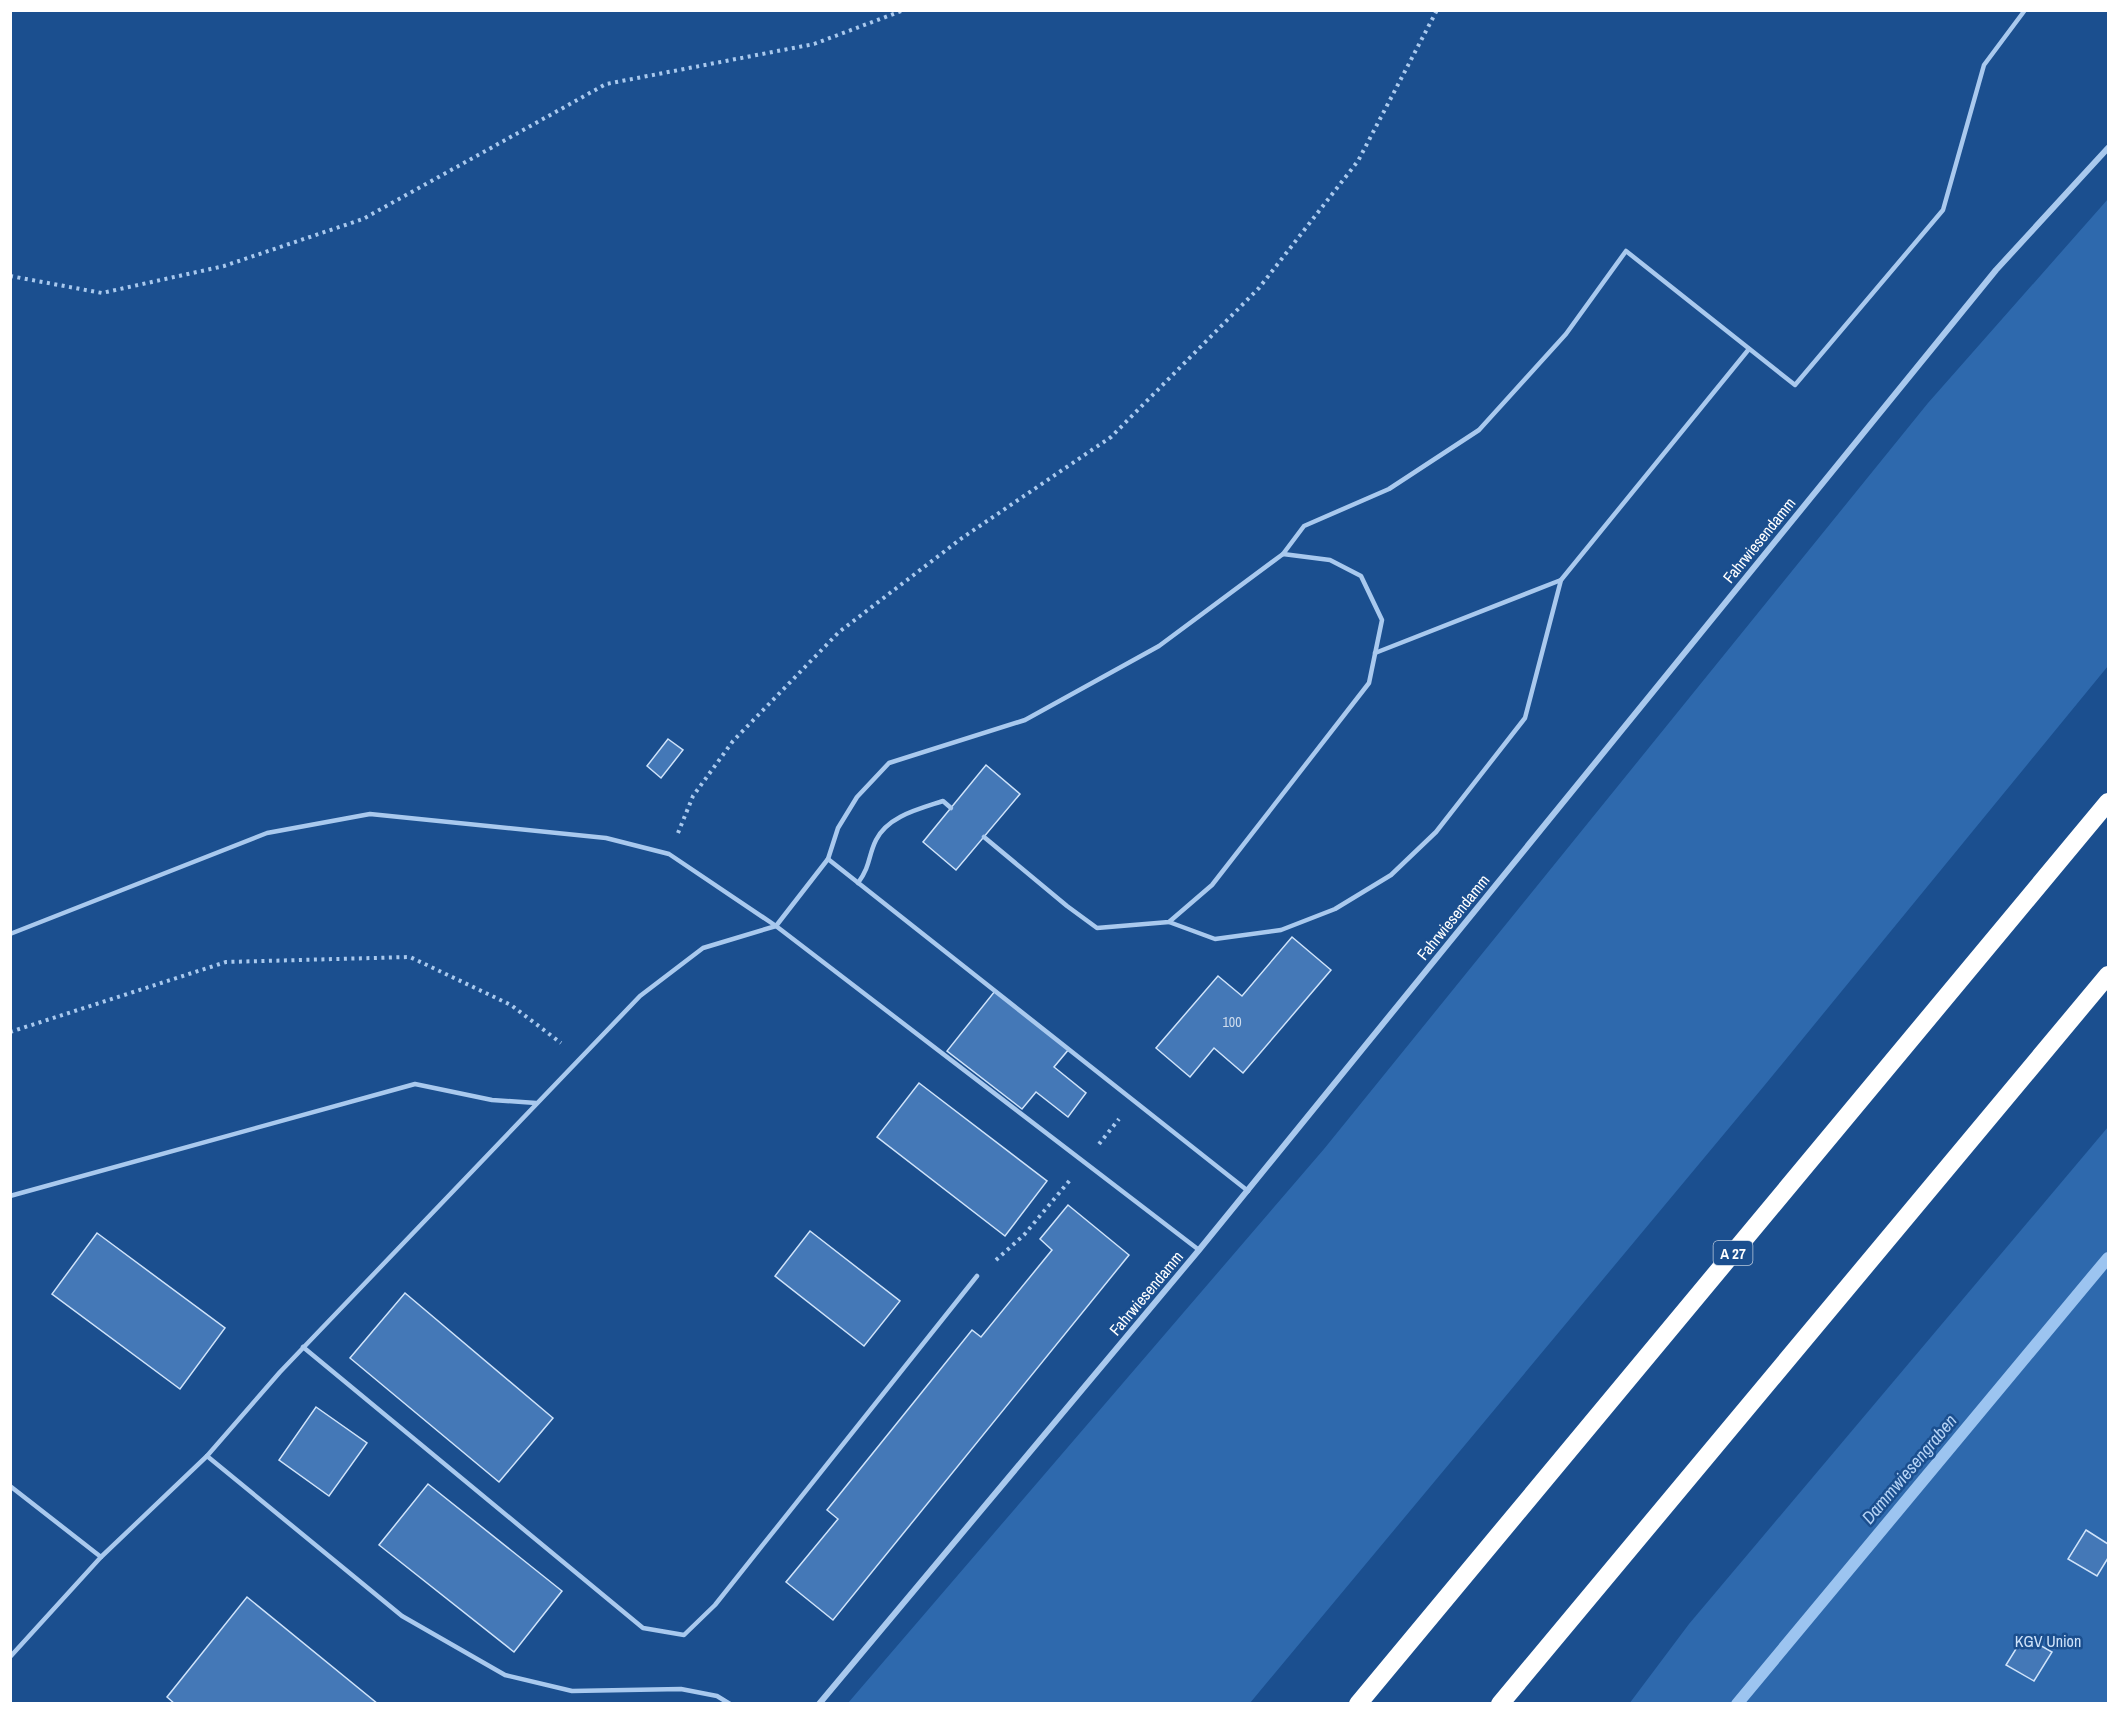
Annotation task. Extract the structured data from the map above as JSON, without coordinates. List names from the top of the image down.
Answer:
{
  "streets": {
    "highway": ["A 27"],
    "street": ["Fahrwiesendamm"]
  },
  "water": ["Dammwiesengraben"],
  "parks": ["KGV Union"],
  "house_numbers": ["100"]
}
